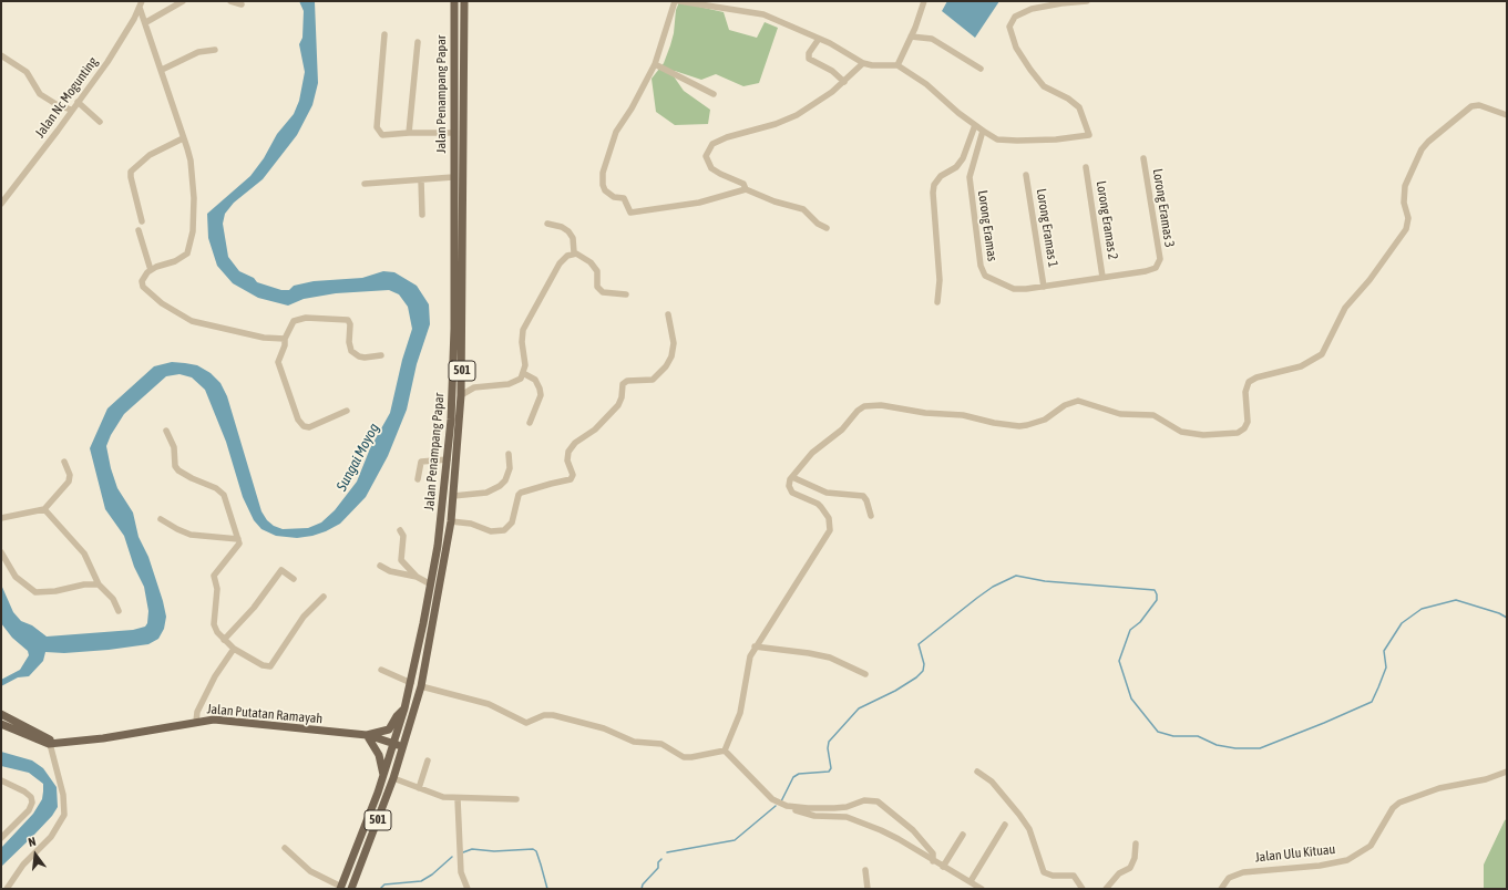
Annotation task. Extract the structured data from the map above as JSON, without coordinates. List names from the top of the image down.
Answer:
{
  "streets": {
    "main road": ["Jalan Penampang Papar", "501", "Jalan Putatan Ramayah"],
    "street": [
      "Jalan Nc Mogunting",
      "Lorong Eramas 3",
      "Lorong Eramas 2",
      "Lorong Eramas",
      "Lorong Eramas 1",
      "Jalan Ulu Kituau"
    ]
  },
  "crossings": [
    ["Lorong Eramas 3", "Lorong Eramas"],
    ["Lorong Eramas 2", "Lorong Eramas"],
    ["Lorong Eramas", "Lorong Eramas 1"]
  ],
  "water": ["Sungai Moyog"],
  "north": "top"
}
